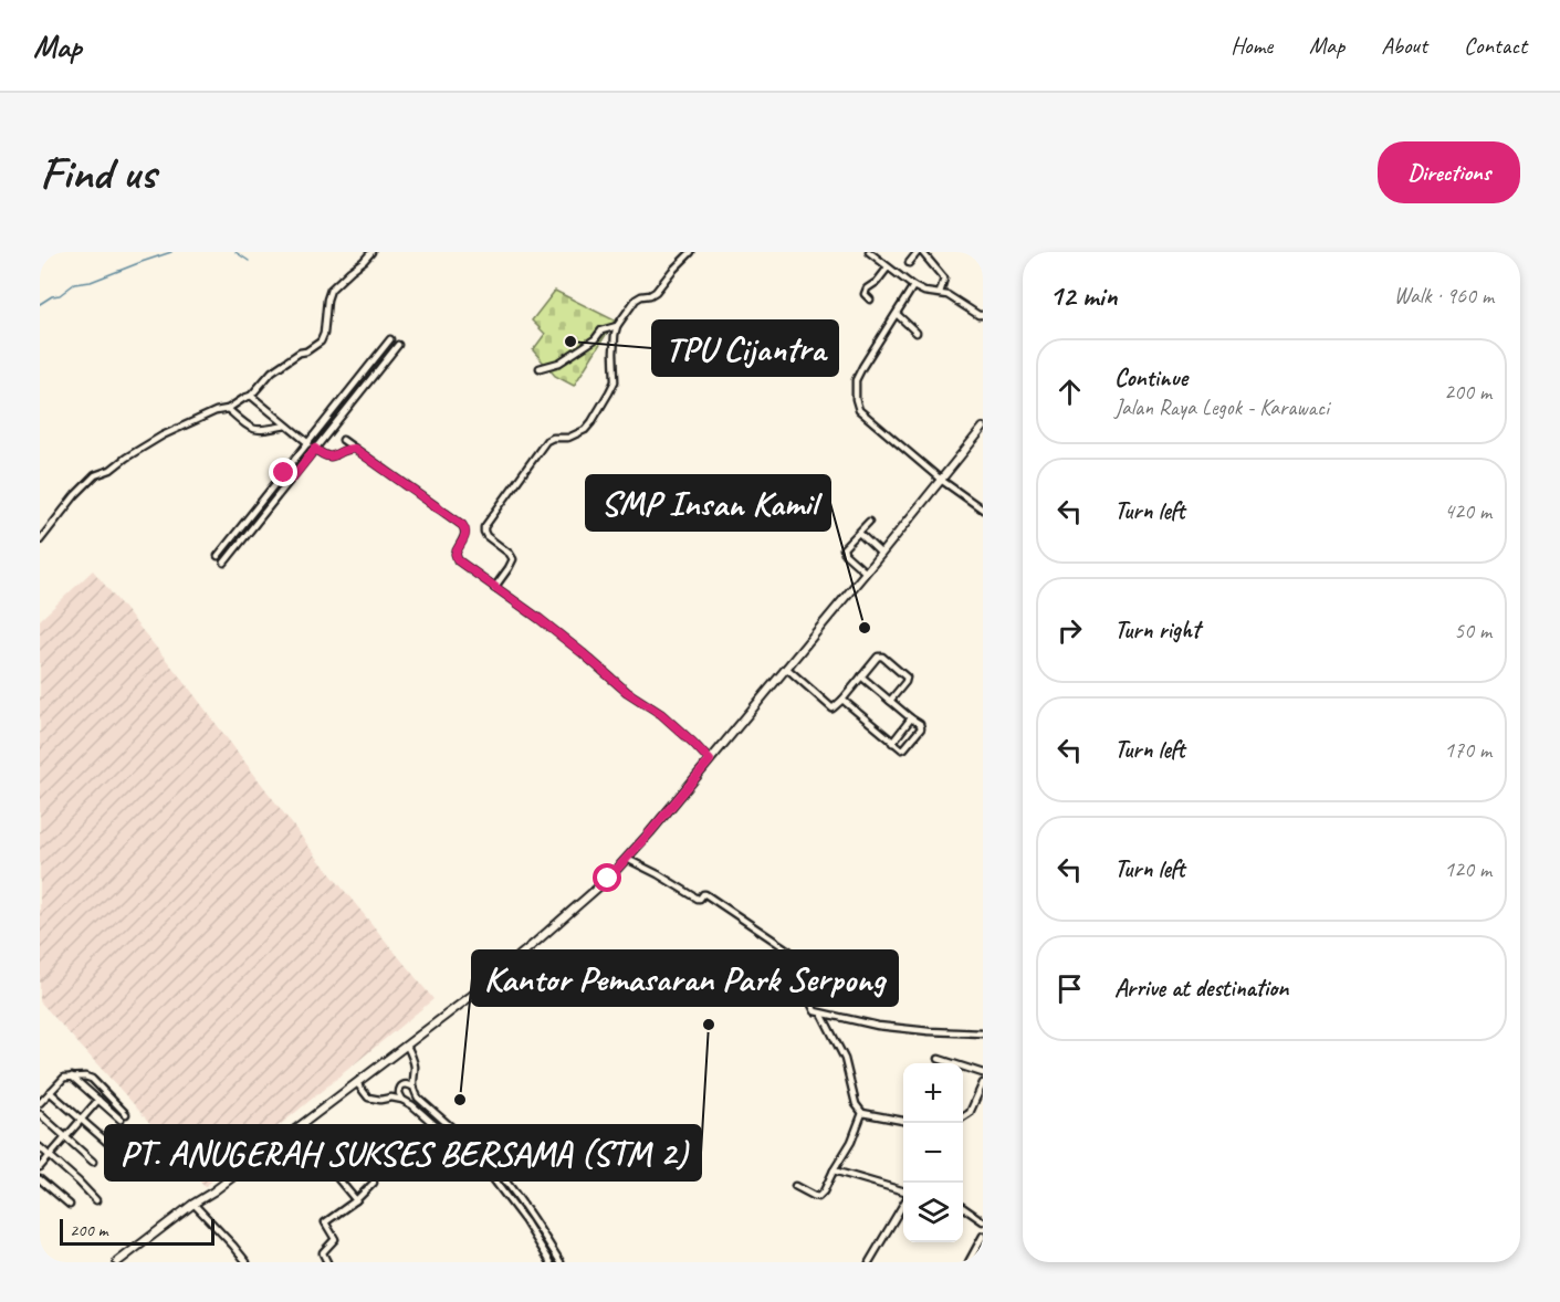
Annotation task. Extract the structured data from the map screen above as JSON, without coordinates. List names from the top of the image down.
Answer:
{
  "places": [
    "TPU Cijantra",
    "SMP Insan Kamil",
    "PT. ANUGERAH SUKSES BERSAMA (STM 2)",
    "Kantor Pemasaran Park Serpong"
  ],
  "scale_bar": "200 m",
  "page": {
    "header": "Map",
    "nav": [
      "Home",
      "Map",
      "About",
      "Contact"
    ],
    "buttons": "Directions",
    "title": "Find us",
    "heading": ["12 min", "Walk · 960 m"],
    "list": [
      ["Continue", "Jalan Raya Legok - Karawaci", "200 m"],
      ["Turn left", "420 m"],
      ["Turn right", "50 m"],
      ["Turn left", "170 m"],
      ["Turn left", "120 m"],
      "Arrive at destination"
    ],
    "map_buttons": ["+", "−"],
    "scale": "200 m"
  }
}
